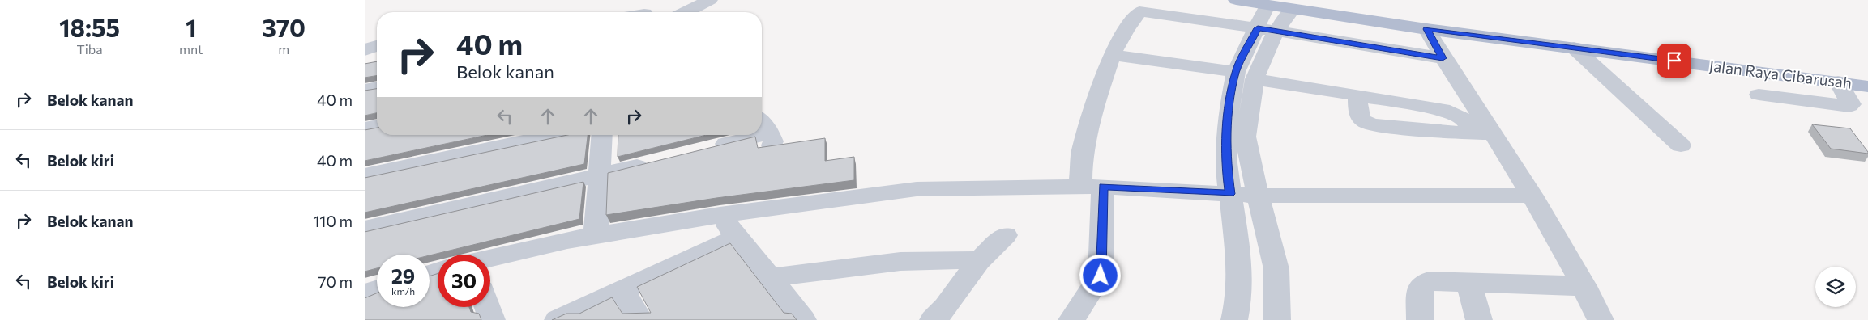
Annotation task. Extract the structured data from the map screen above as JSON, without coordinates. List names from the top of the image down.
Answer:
{
  "streets": {
    "main road": ["Jalan Raya Cibarusah"]
  },
  "page": {
    "eta": [
      "18:55",
      "Tiba",
      "1",
      "mnt",
      "370",
      "m"
    ],
    "turn": ["40 m", "Belok kanan"],
    "list": [
      {
        "name": "Belok kanan",
        "value": "40 m"
      },
      {
        "name": "Belok kiri",
        "value": "40 m"
      },
      {
        "name": "Belok kanan",
        "value": "110 m"
      },
      {
        "name": "Belok kiri",
        "value": "70 m"
      }
    ],
    "speed": "29 km/h",
    "limit": "30"
  }
}
